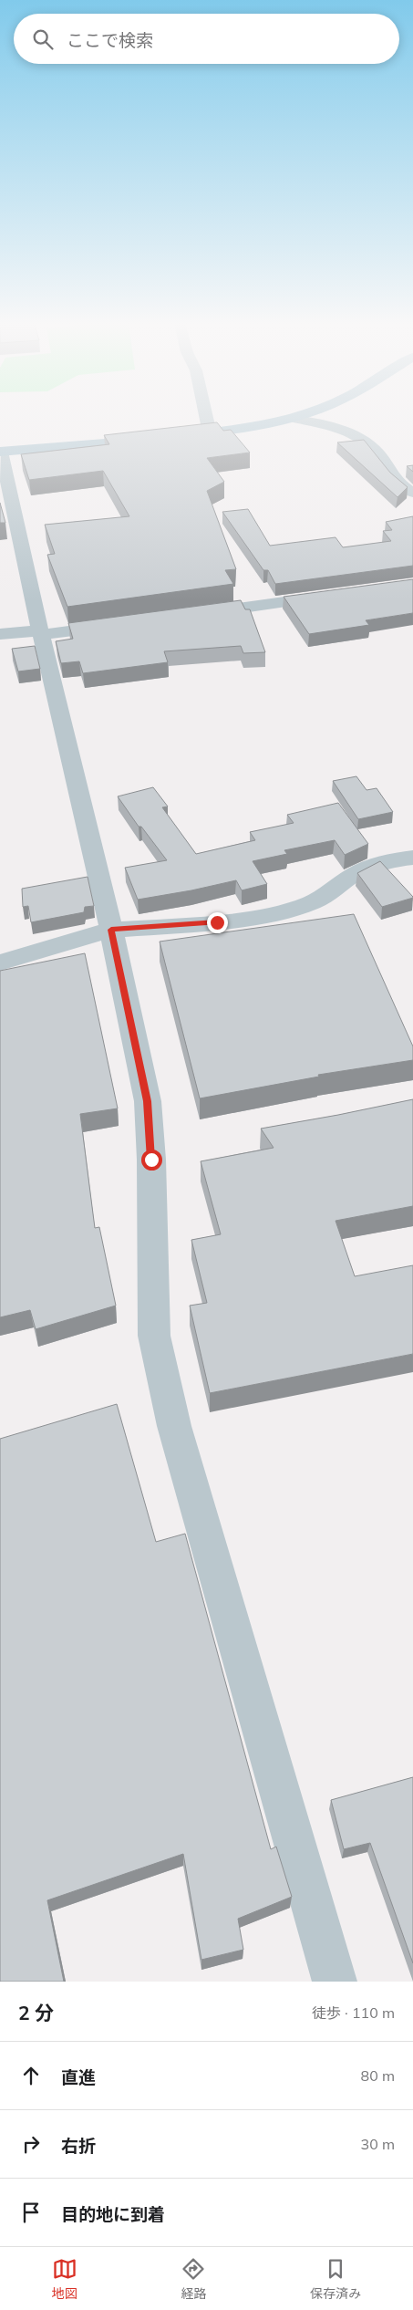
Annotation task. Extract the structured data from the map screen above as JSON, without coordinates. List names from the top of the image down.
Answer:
{
  "page": {
    "search": "ここで検索",
    "heading": ["2 分", "徒歩 · 110 m"],
    "list": [
      ["直進", "80 m"],
      ["右折", "30 m"],
      "目的地に到着"
    ],
    "nav": ["地図", "経路", "保存済み"]
  }
}
